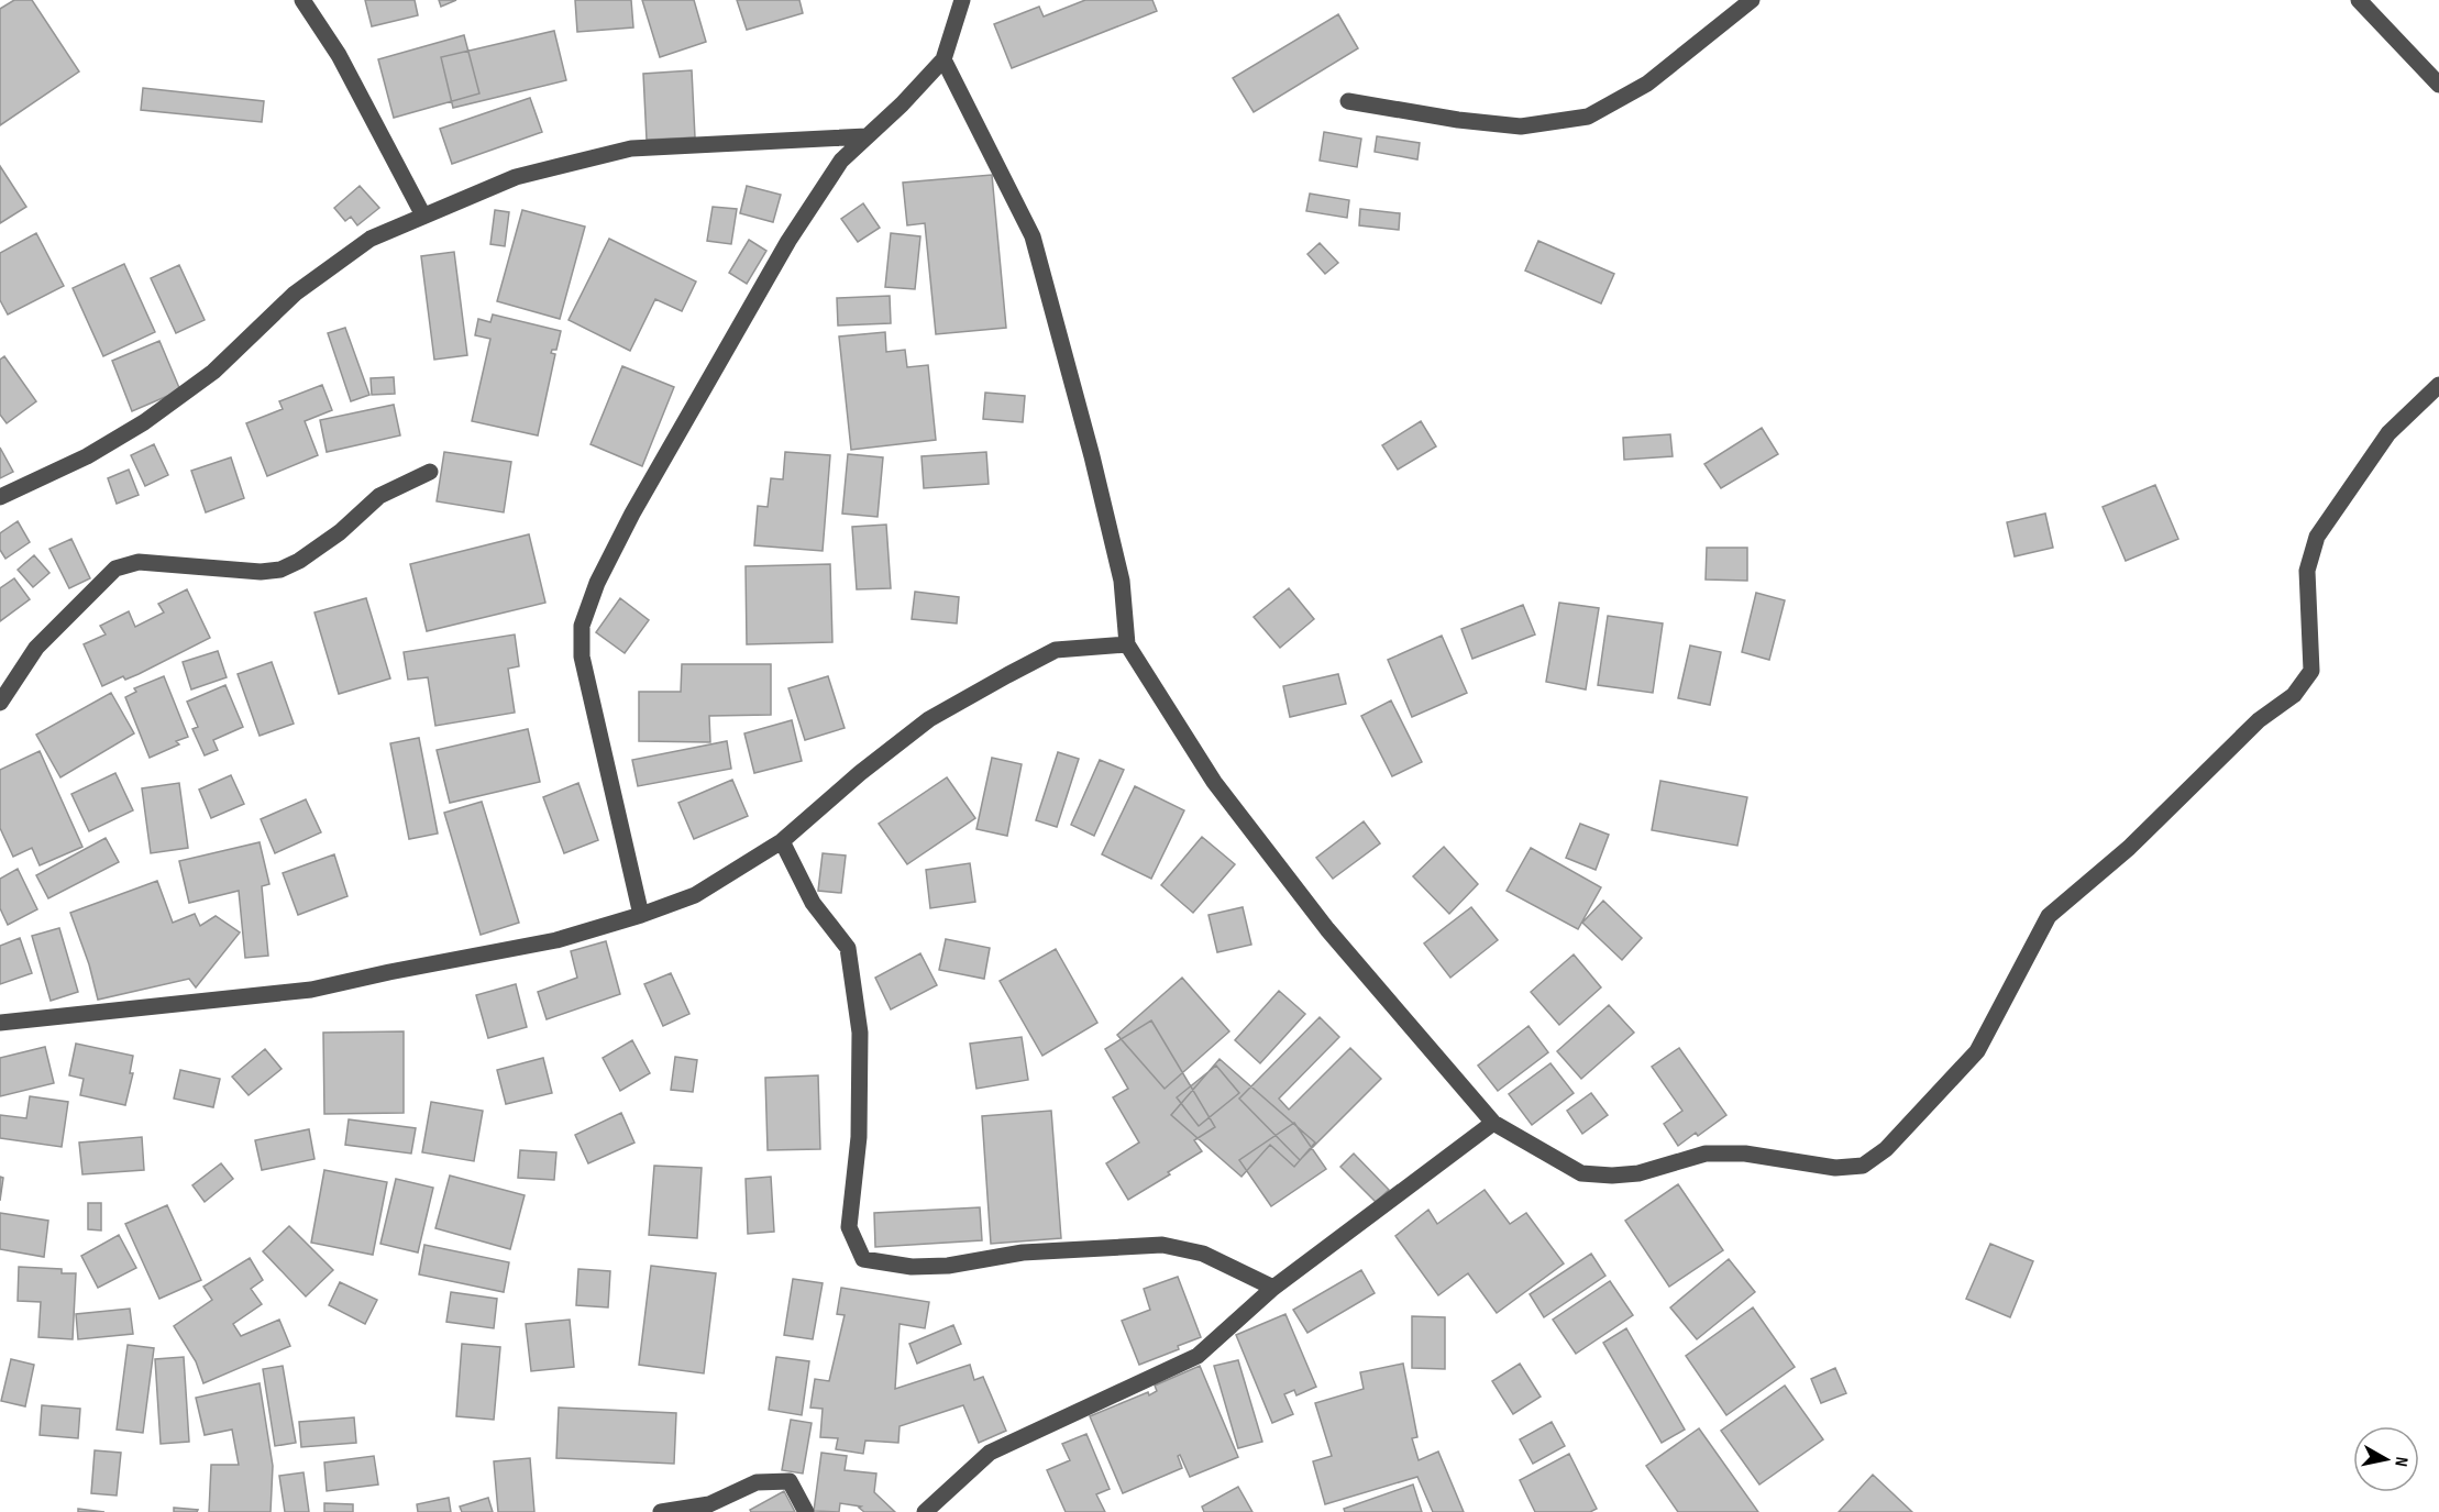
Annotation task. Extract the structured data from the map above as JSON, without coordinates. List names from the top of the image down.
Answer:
{
  "north": "right"
}
